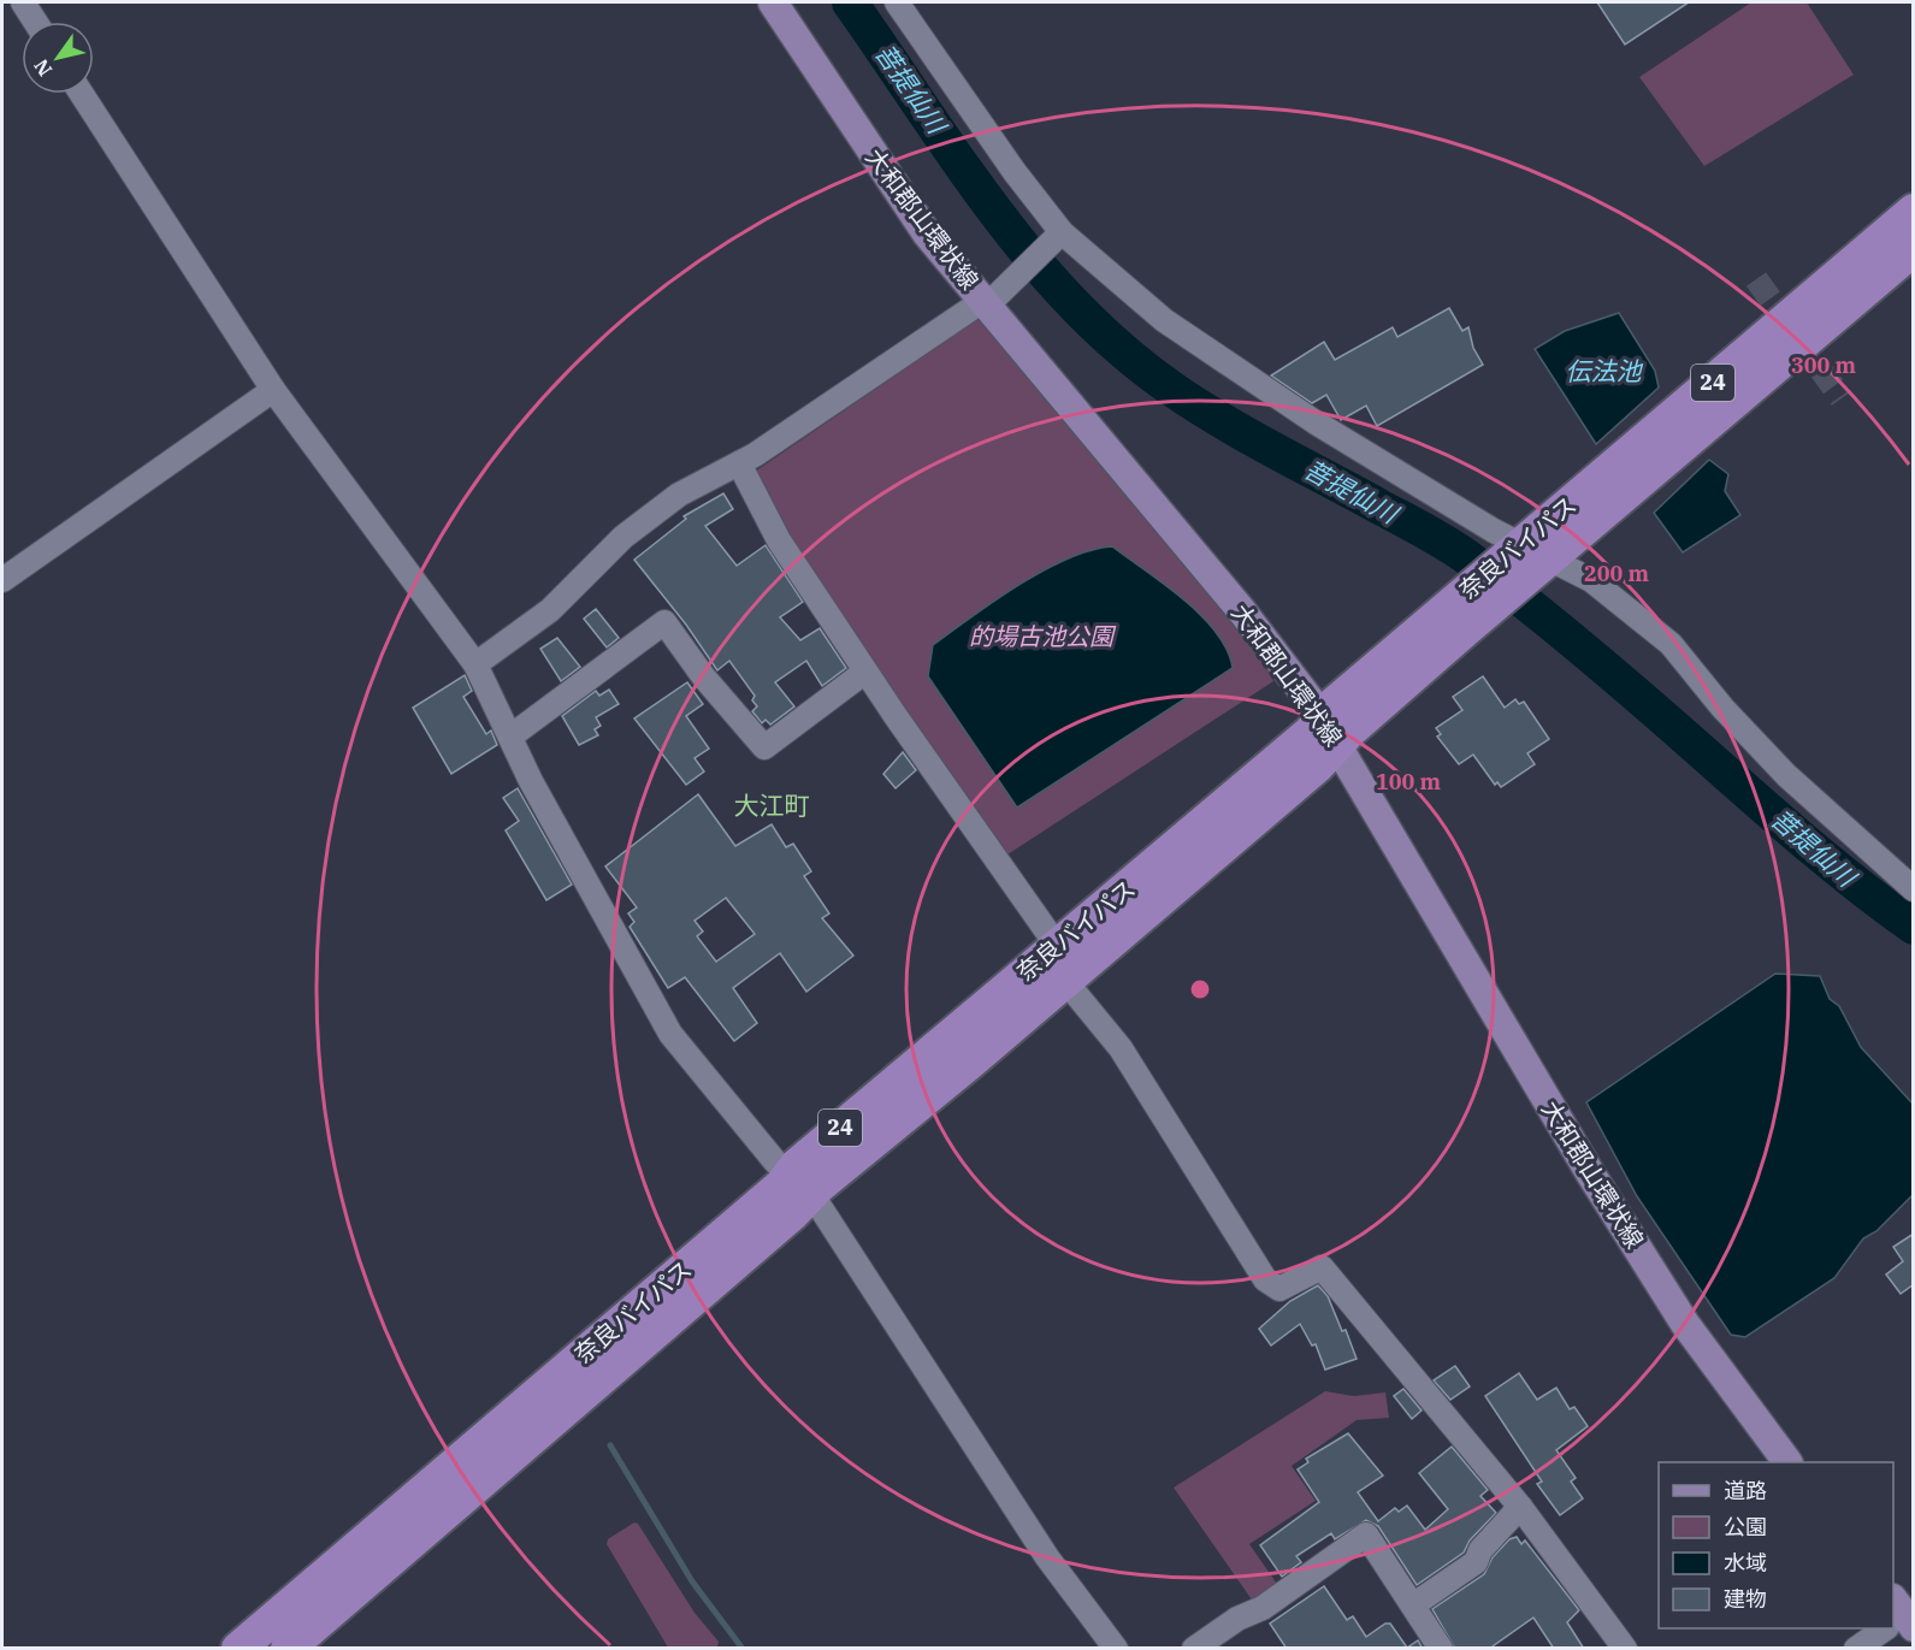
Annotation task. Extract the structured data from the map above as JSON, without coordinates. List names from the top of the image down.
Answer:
{
  "streets": {
    "highway": ["24", "奈良バイパス"],
    "main road": ["大和郡山環状線"]
  },
  "crossings": [
    ["大和郡山環状線", "奈良バイパス"]
  ],
  "districts": ["大江町"],
  "water": ["菩提仙川", "伝法池"],
  "parks": ["的場古池公園"],
  "legend": [
    "道路",
    "公園",
    "水域",
    "建物"
  ],
  "north": "bottom left",
  "rings": ["300 m", "200 m", "100 m"]
}
